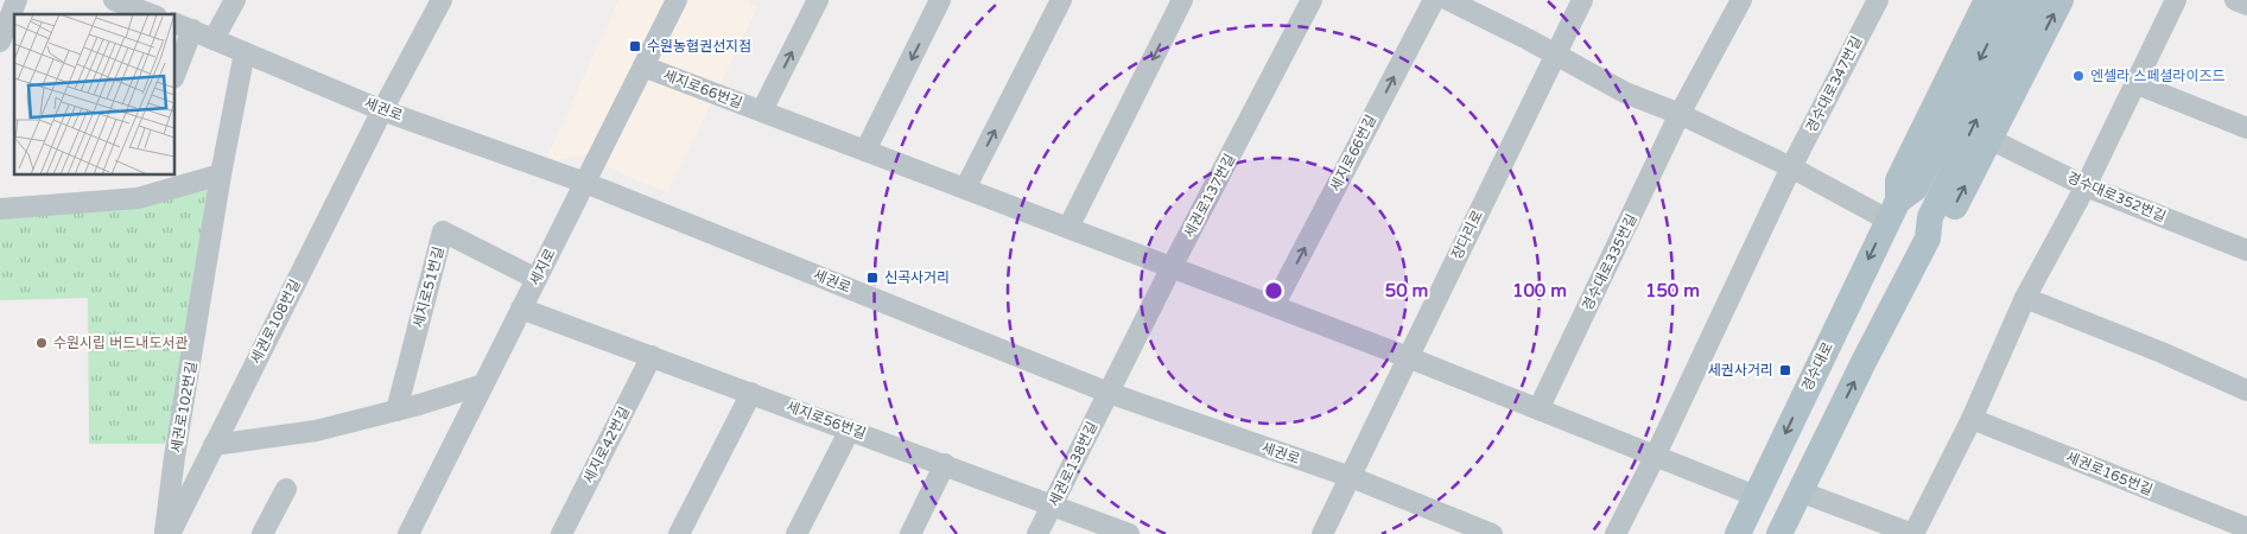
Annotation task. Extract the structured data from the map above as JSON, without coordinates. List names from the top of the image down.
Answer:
{
  "streets": {
    "main road": ["경수대로"],
    "street": [
      "경수대로347번길",
      "세지로66번길",
      "세권로",
      "세권로137번길",
      "경수대로352번길",
      "장다리로",
      "경수대로335번길",
      "세지로",
      "세지로51번길",
      "세권로108번길",
      "세권로102번길",
      "세지로56번길",
      "세지로42번길",
      "세권로138번길",
      "세권로165번길"
    ]
  },
  "crossings": [
    ["세지로66번길", "세권로137번길"],
    ["세지로66번길", "장다리로"],
    ["세지로66번길", "세지로"],
    ["세권로", "세권로137번길"],
    ["세권로", "장다리로"],
    ["세권로", "세지로"],
    ["세권로", "세권로108번길"],
    ["세권로", "세권로102번길"],
    ["세권로", "세권로138번길"],
    ["세권로137번길", "세권로138번길"],
    ["세지로", "세지로51번길"],
    ["세지로", "세지로56번길"],
    ["세지로56번길", "세지로42번길"],
    ["세지로56번길", "세권로138번길"]
  ],
  "one_way": ["세지로66번길"],
  "places": {
    "transit": ["수원농협권선지점", "신곡사거리", "세권사거리"],
    "other": ["엔셀라 스페셜라이즈드", "수원시립 버드내도서관"]
  },
  "rings": ["50 m", "100 m", "150 m"]
}
